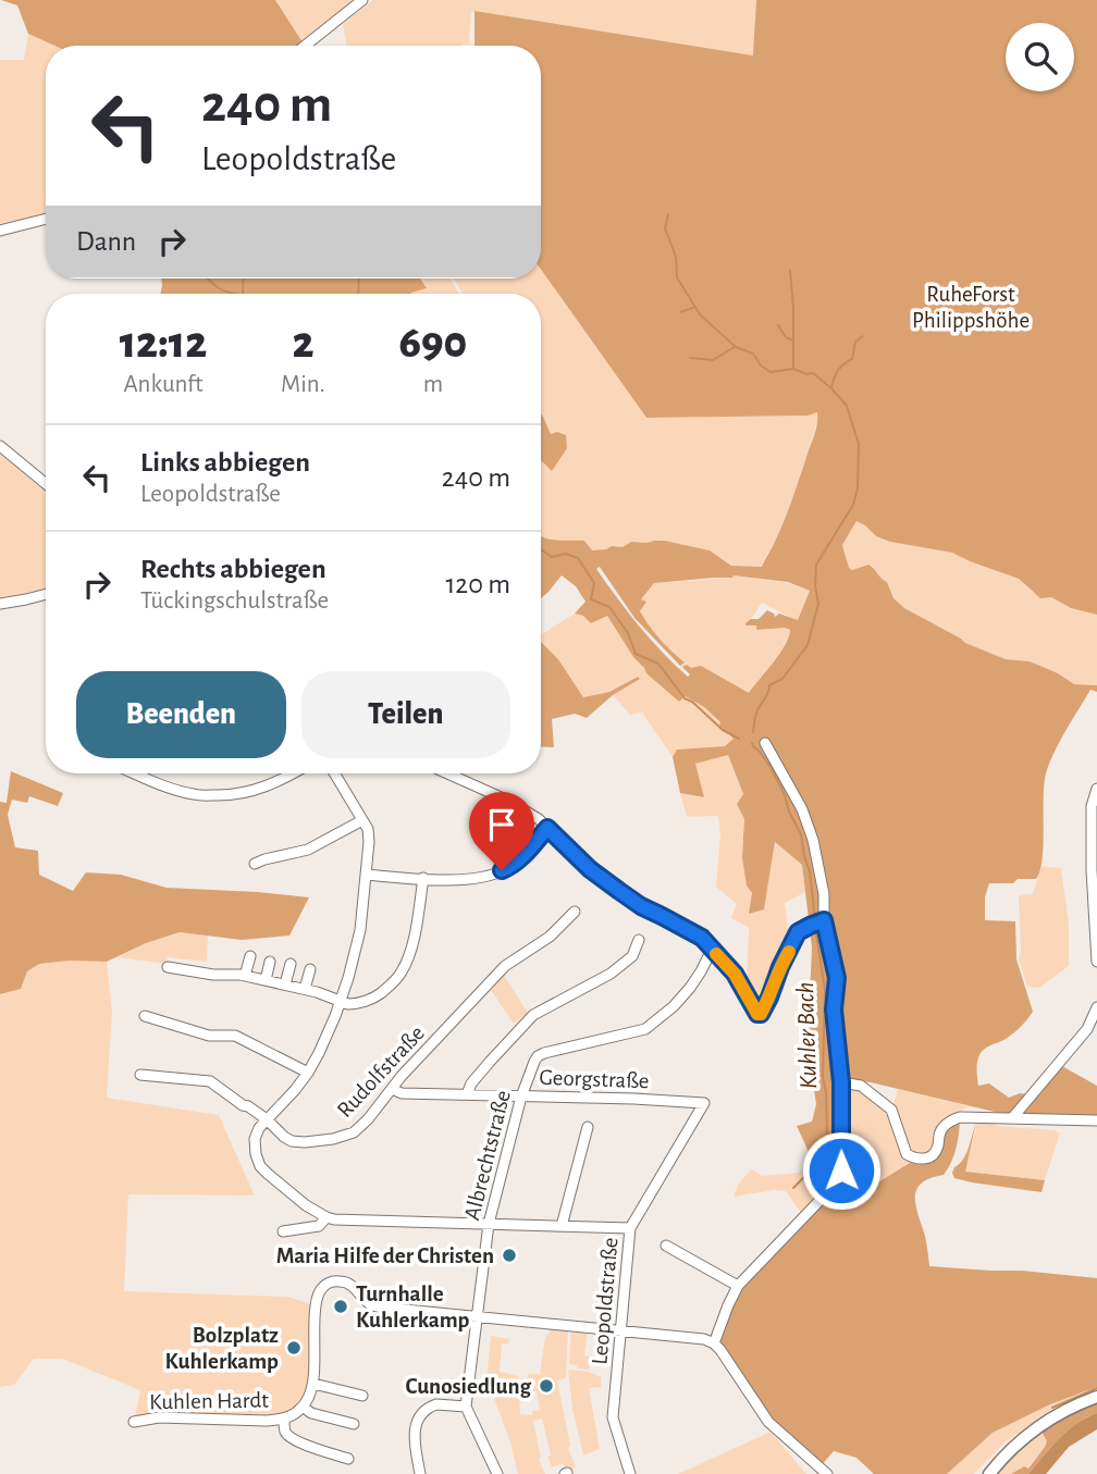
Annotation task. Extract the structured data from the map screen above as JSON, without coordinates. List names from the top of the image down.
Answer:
{
  "streets": {
    "street": [
      "Rudolfstraße",
      "Georgstraße",
      "Albrechtstraße",
      "Leopoldstraße",
      "Kuhlen Hardt"
    ]
  },
  "crossings": [
    ["Rudolfstraße", "Georgstraße"],
    ["Georgstraße", "Albrechtstraße"],
    ["Georgstraße", "Leopoldstraße"],
    ["Albrechtstraße", "Kuhlen Hardt"]
  ],
  "water": ["Kuhler Bach"],
  "parks": ["RuheForst Philippshöhe"],
  "places": [
    "Maria Hilfe der Christen",
    "Turnhalle Kuhlerkamp",
    "Bolzplatz Kuhlerkamp",
    "Cunosiedlung"
  ],
  "page": {
    "turn": ["240 m", "Leopoldstraße"],
    "then": "Dann",
    "eta": [
      "12:12",
      "Ankunft",
      "2",
      "Min.",
      "690",
      "m"
    ],
    "list": [
      {
        "name": "Links abbiegen",
        "note": "Leopoldstraße",
        "value": "240 m"
      },
      {
        "name": "Rechts abbiegen",
        "note": "Tückingschulstraße",
        "value": "120 m"
      }
    ],
    "buttons": ["Beenden", "Teilen"]
  }
}
